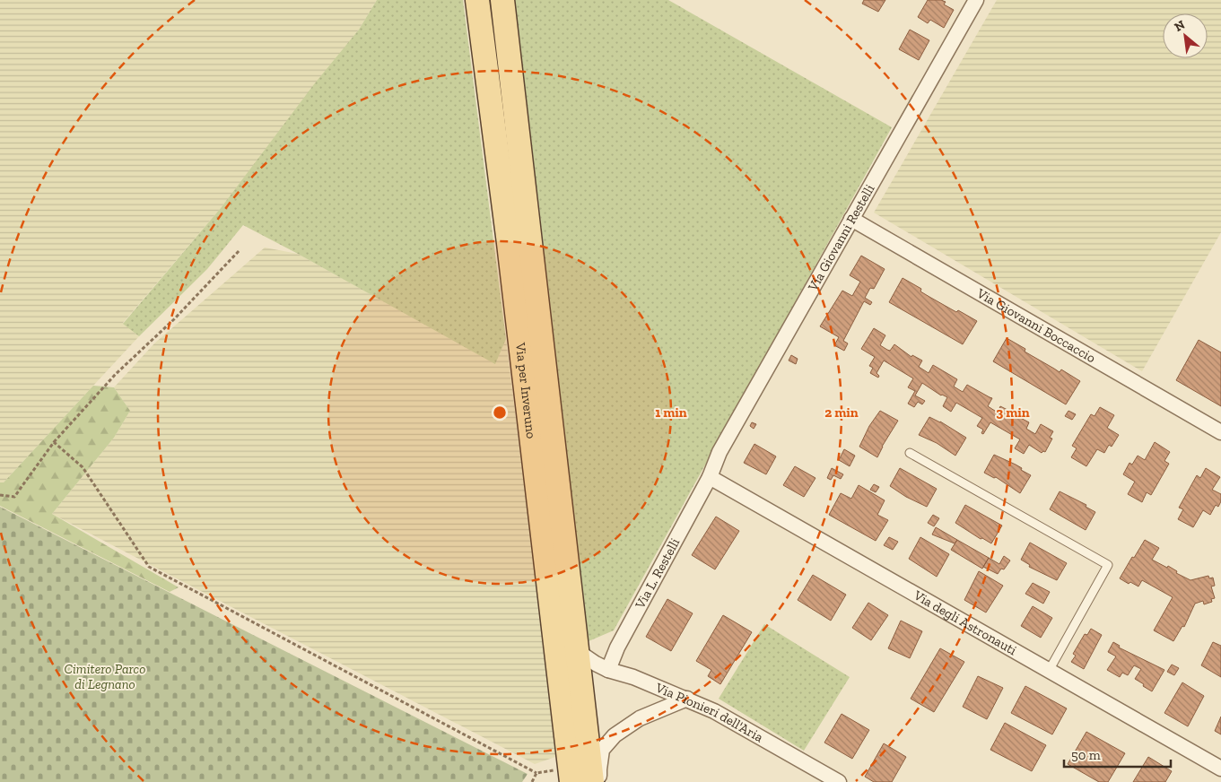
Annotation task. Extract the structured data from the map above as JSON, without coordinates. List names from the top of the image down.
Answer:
{
  "streets": {
    "main road": ["Via per Inveruno"],
    "street": [
      "Via Giovanni Restelli",
      "Via Giovanni Boccaccio",
      "Via L. Restelli",
      "Via degli Astronauti",
      "Via Pionieri dell'Aria"
    ]
  },
  "crossings": [
    ["Via Giovanni Restelli", "Via Giovanni Boccaccio"],
    ["Via Giovanni Restelli", "Via L. Restelli"],
    ["Via Giovanni Restelli", "Via degli Astronauti"],
    ["Via per Inveruno", "Via Pionieri dell'Aria"],
    ["Via L. Restelli", "Via degli Astronauti"],
    ["Via L. Restelli", "Via Pionieri dell'Aria"]
  ],
  "parks": ["Cimitero Parco di Legnano"],
  "scale_bar": "50 m",
  "north": "top left",
  "rings": ["1 min", "2 min", "3 min"]
}
